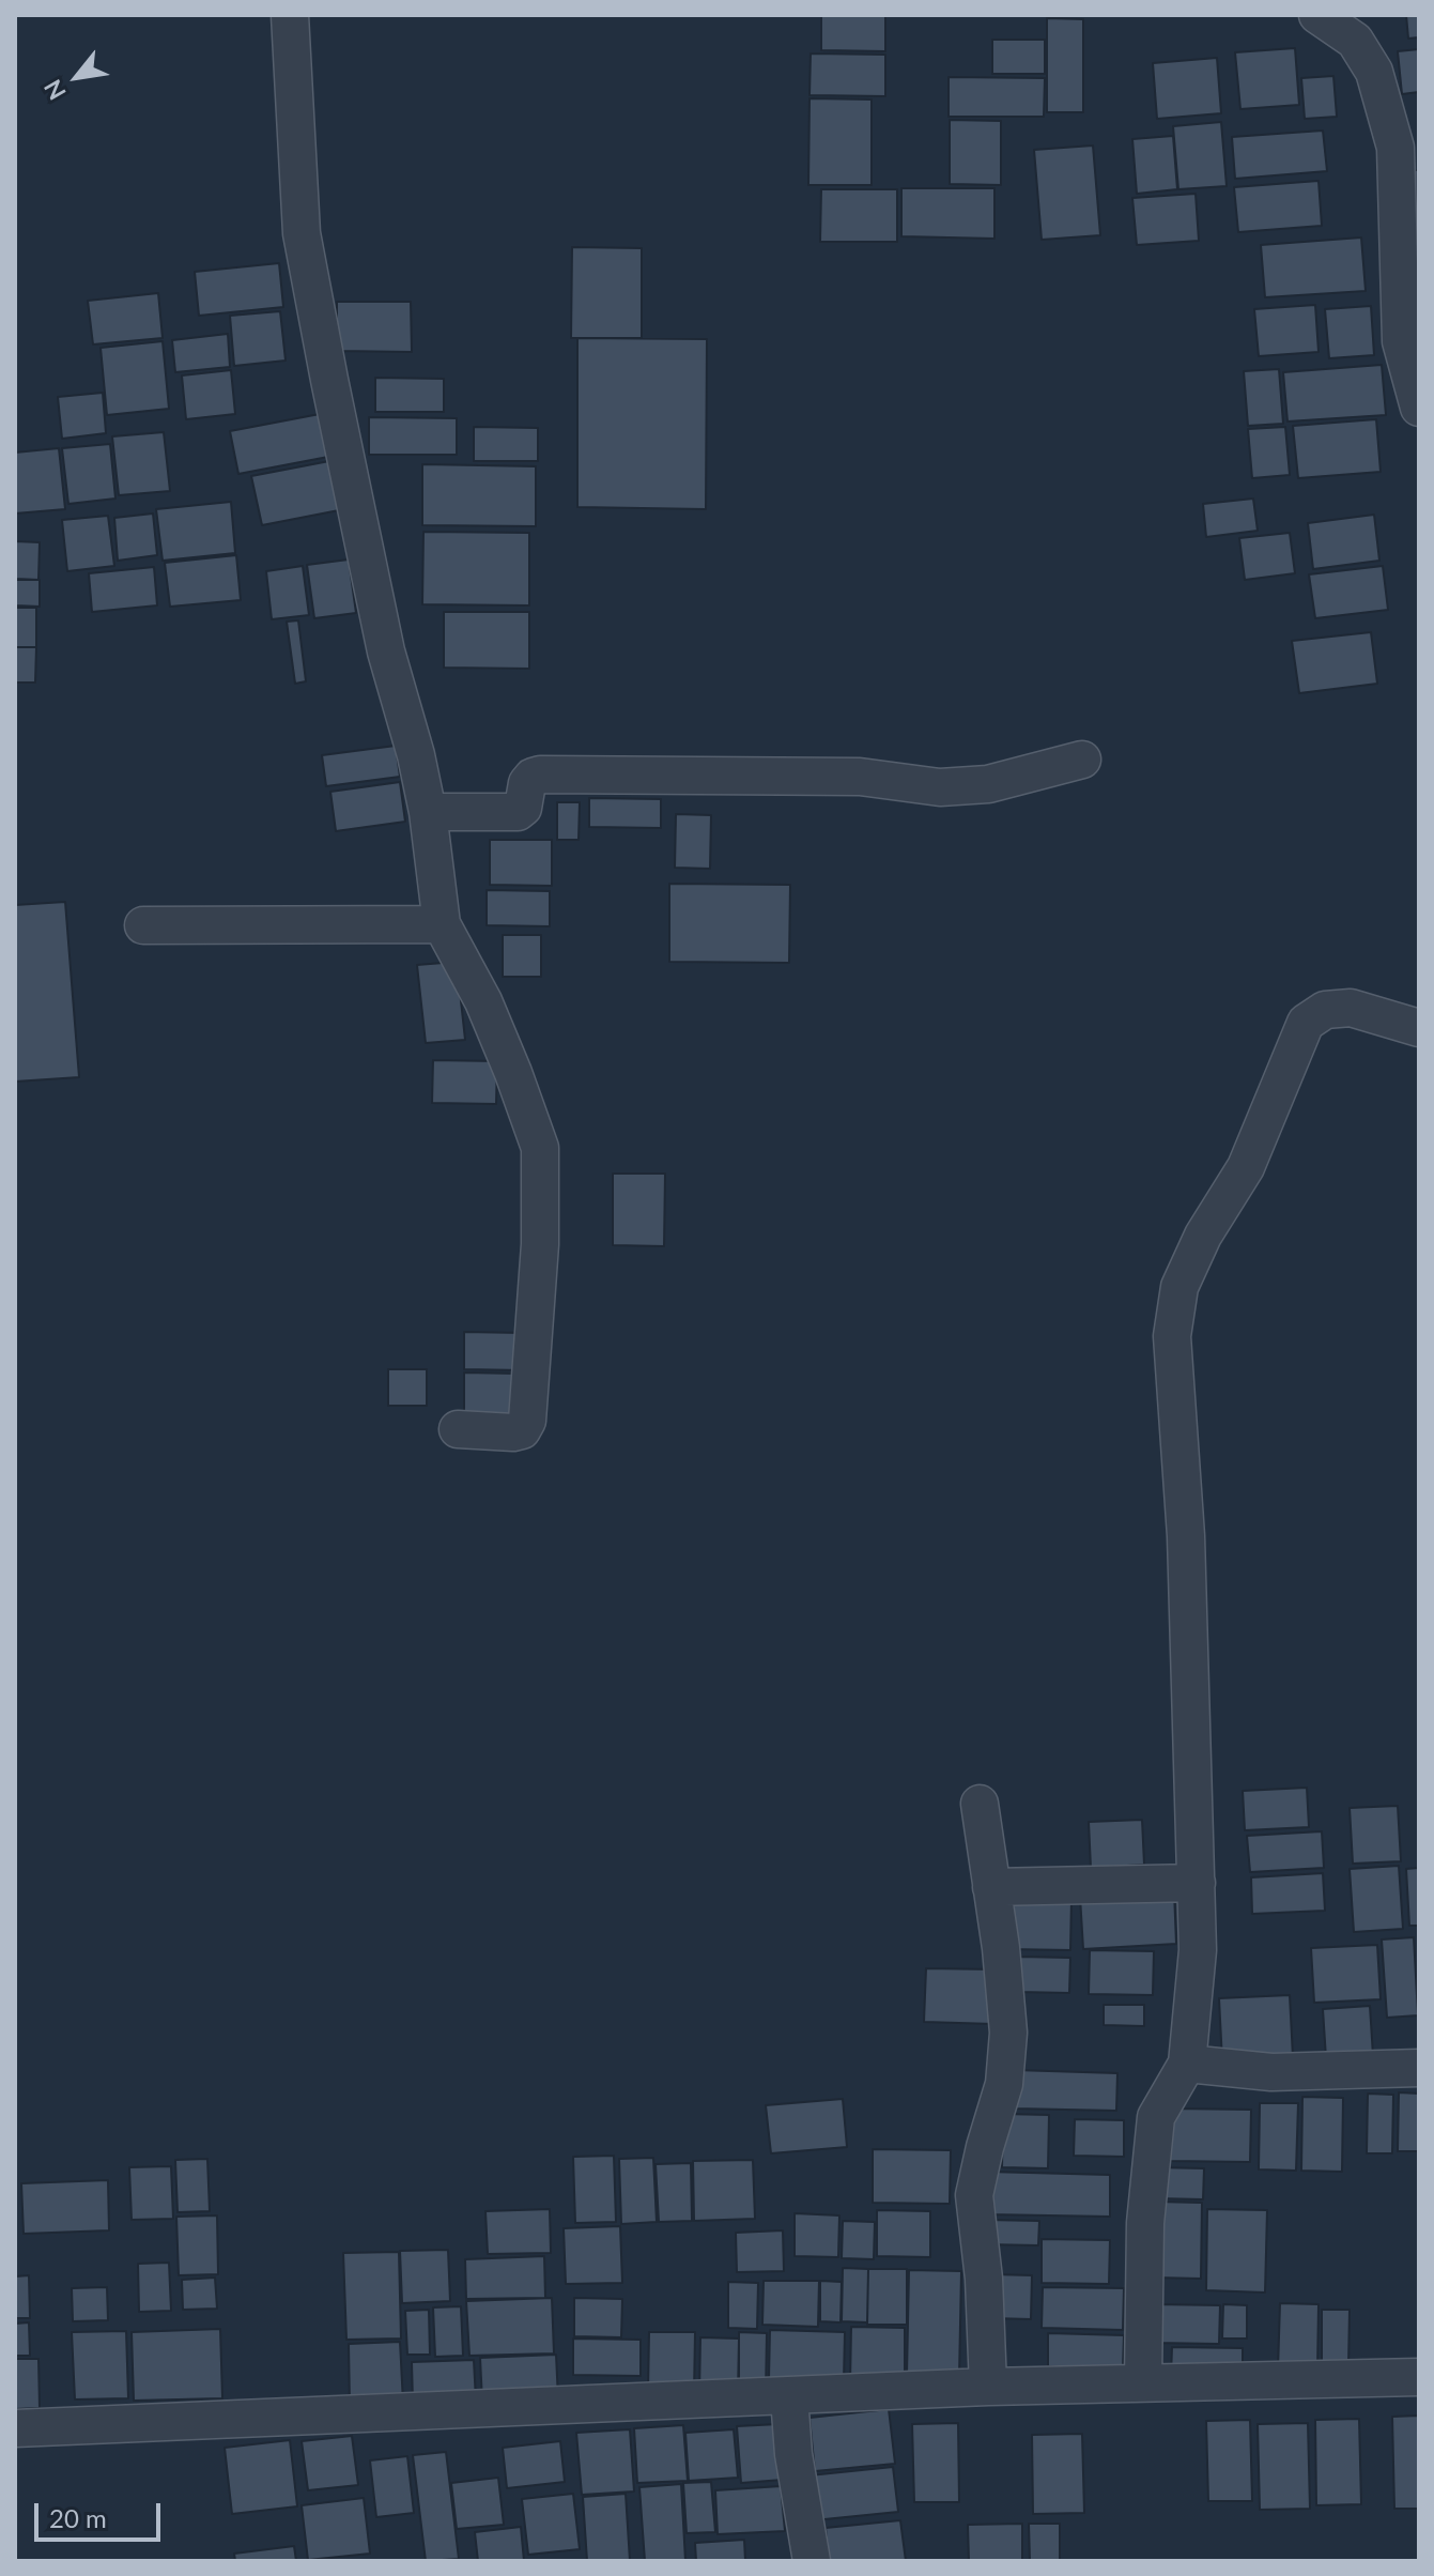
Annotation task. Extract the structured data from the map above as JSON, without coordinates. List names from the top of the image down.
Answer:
{
  "scale_bar": "20 m",
  "north": "bottom left"
}
